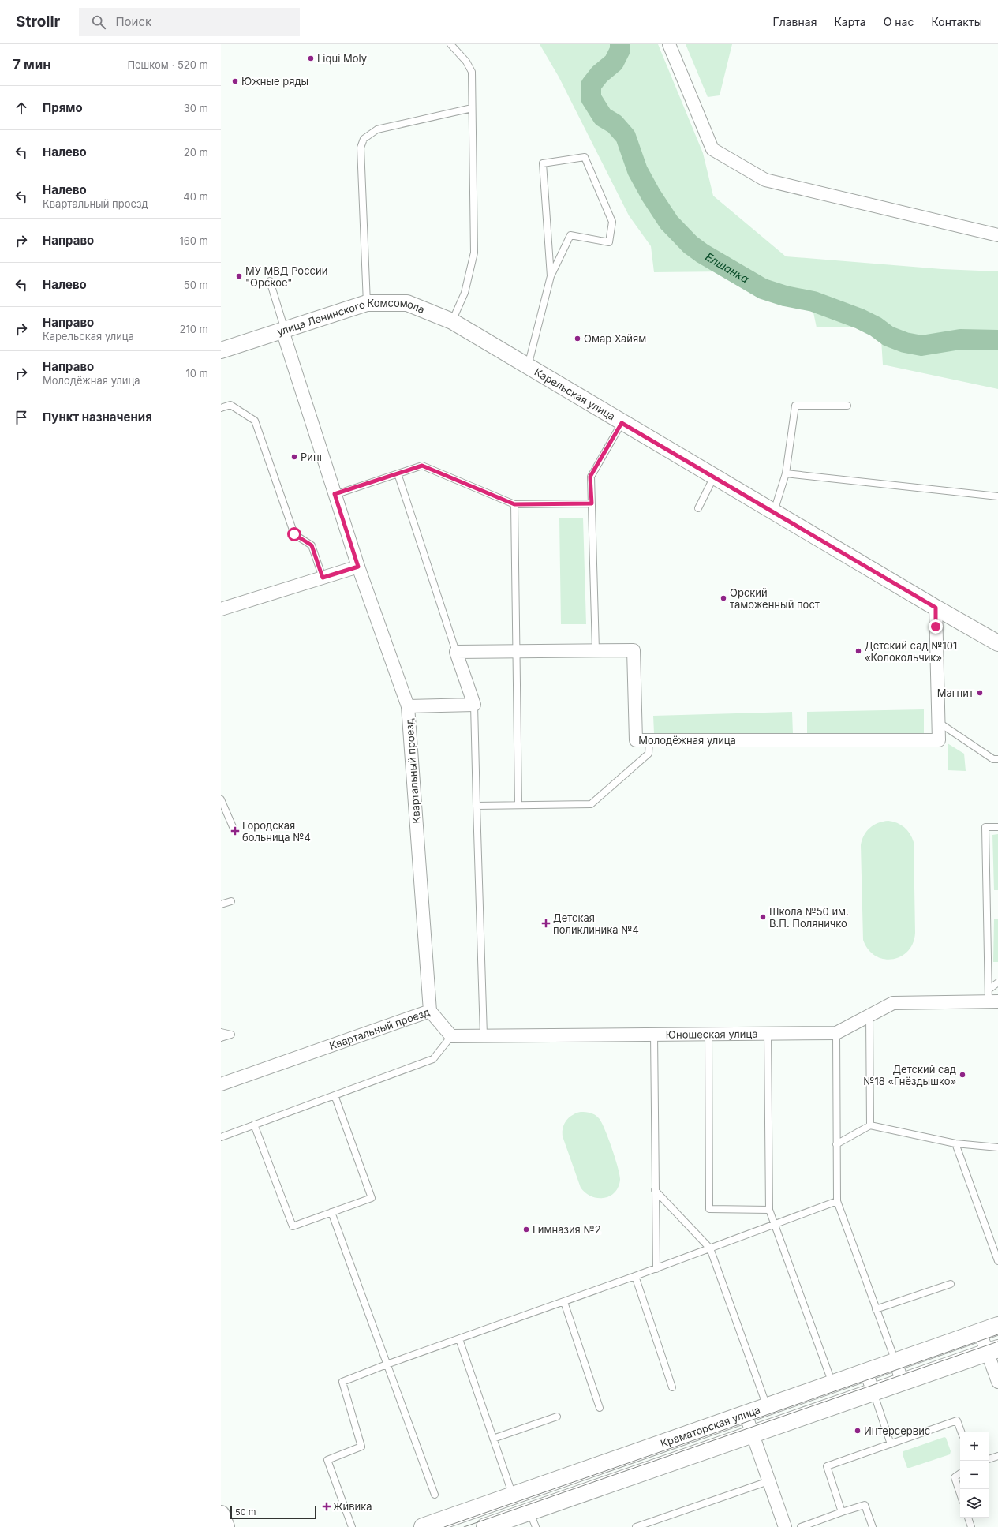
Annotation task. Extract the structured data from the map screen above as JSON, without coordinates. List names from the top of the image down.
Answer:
{
  "streets": {
    "main road": ["Краматорская улица"],
    "street": [
      "улица Ленинского Комсомола",
      "Карельская улица",
      "Молодёжная улица",
      "Квартальный проезд",
      "Юношеская улица"
    ]
  },
  "crossings": [
    ["улица Ленинского Комсомола", "Карельская улица"],
    ["улица Ленинского Комсомола", "Квартальный проезд"],
    ["Карельская улица", "Молодёжная улица"]
  ],
  "water": ["Елшанка"],
  "places": {
    "other": [
      "Liqui Moly",
      "Южные ряды",
      "МУ МВД России \"Орское\"",
      "Омар Хайям",
      "Ринг",
      "Орский таможенный пост",
      "Детский сад №101 «Колокольчик»",
      "Магнит",
      "Школа №50 им. В.П. Поляничко",
      "Детский сад №18 «Гнёздышко»",
      "Гимназия №2",
      "Интерсервис"
    ],
    "health": ["Городская больница №4", "Детская поликлиника №4", "Живика"]
  },
  "scale_bar": "50 m",
  "page": {
    "header": "Strollr",
    "search": "Поиск",
    "nav": [
      "Главная",
      "Карта",
      "О нас",
      "Контакты"
    ],
    "heading": ["7 мин", "Пешком · 520 m"],
    "list": [
      ["Прямо", "30 m"],
      ["Налево", "20 m"],
      ["Налево", "Квартальный проезд", "40 m"],
      ["Направо", "160 m"],
      ["Налево", "50 m"],
      ["Направо", "Карельская улица", "210 m"],
      ["Направо", "Молодёжная улица", "10 m"],
      "Пункт назначения"
    ],
    "map_buttons": ["+", "−"],
    "scale": "50 m"
  }
}
